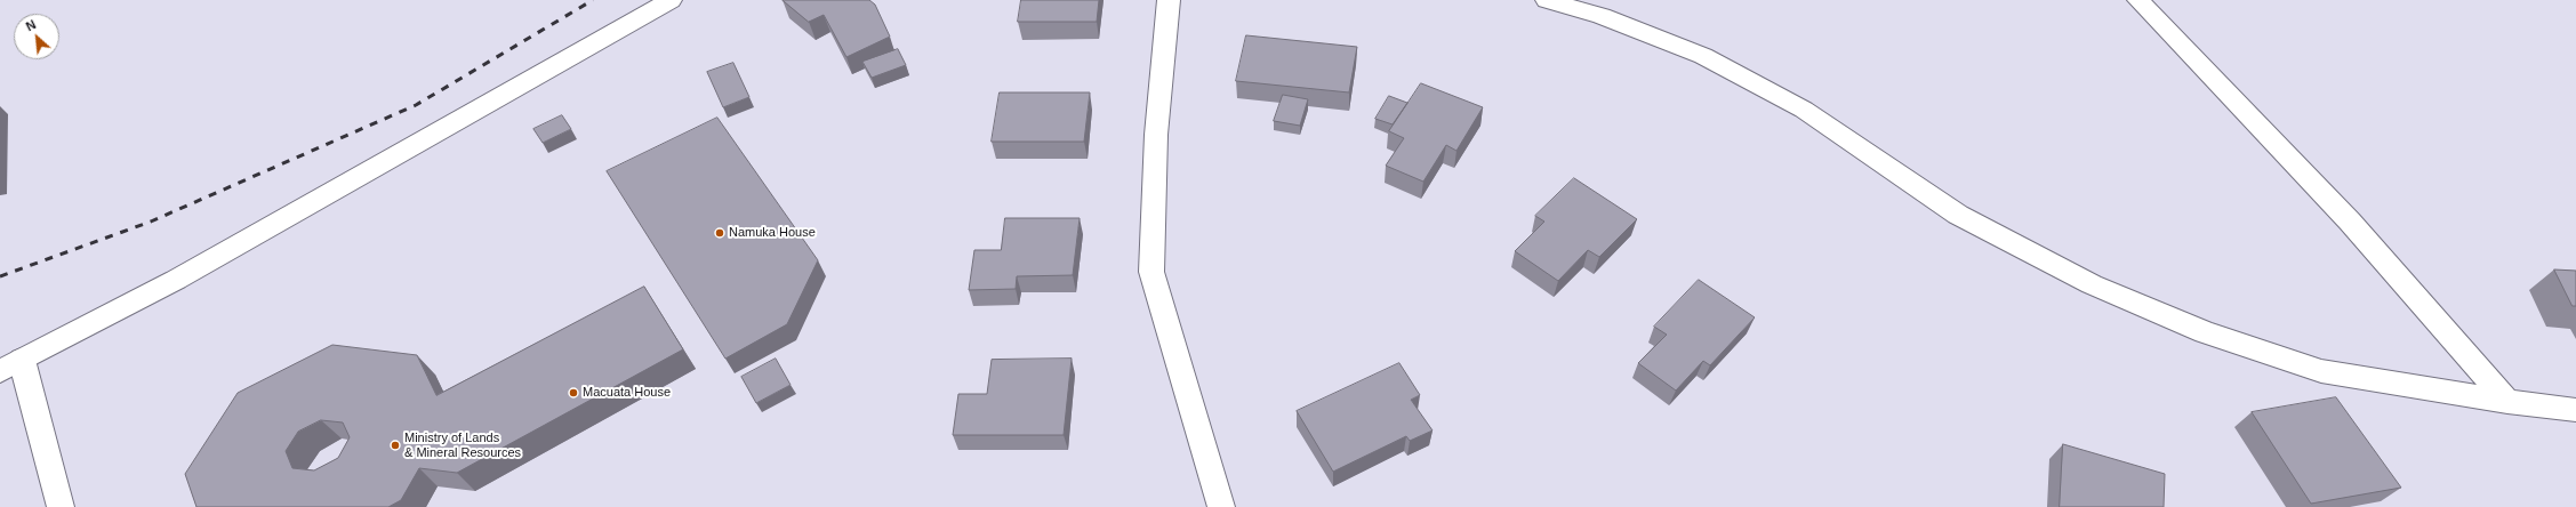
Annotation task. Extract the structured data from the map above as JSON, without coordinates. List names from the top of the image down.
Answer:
{
  "places": ["Namuka House", "Macuata House", "Ministry of Lands & Mineral Resources"],
  "north": "top left"
}
